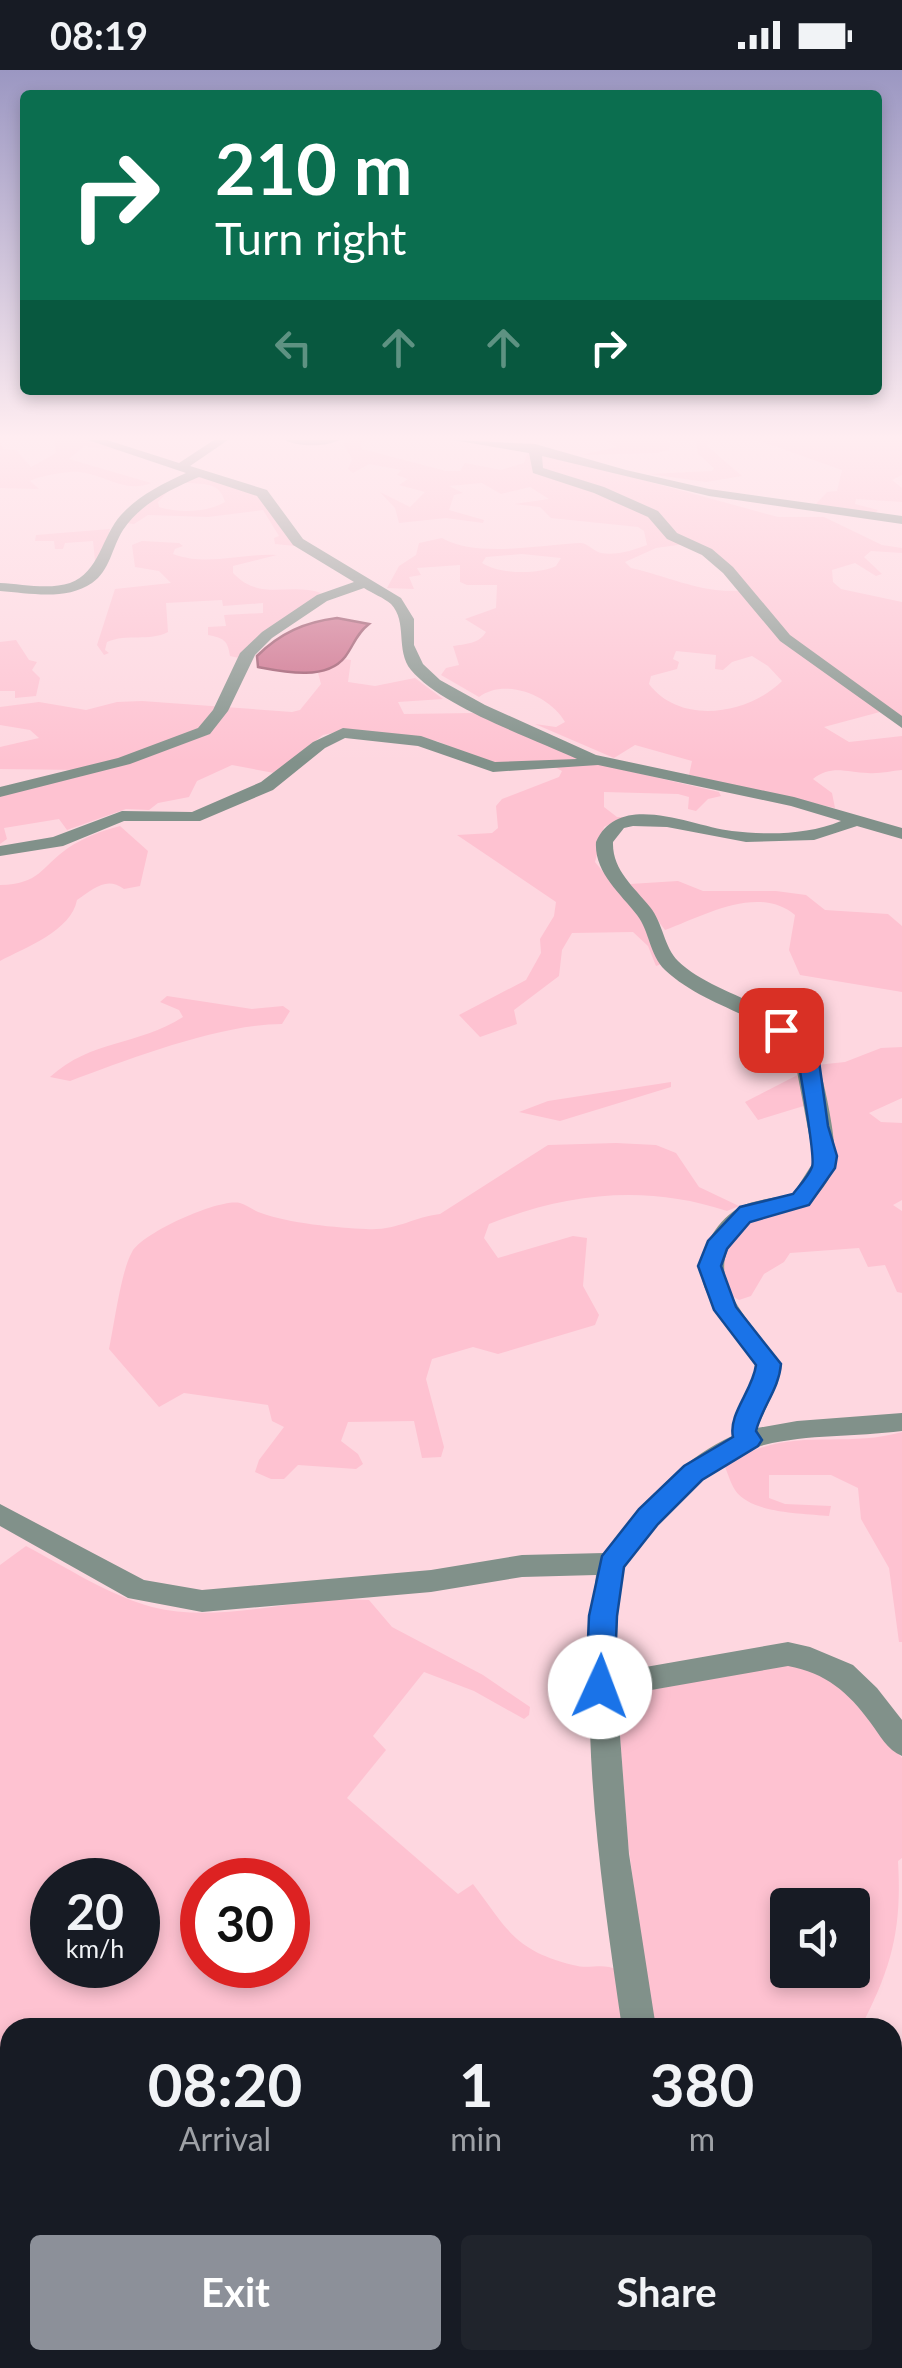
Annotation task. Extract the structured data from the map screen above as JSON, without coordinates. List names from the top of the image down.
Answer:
{
  "page": {
    "status": "08:19",
    "turn": ["210 m", "Turn right"],
    "speed": "20 km/h",
    "limit": "30",
    "eta": [
      "08:20",
      "Arrival",
      "1",
      "min",
      "380",
      "m"
    ],
    "buttons": ["Exit", "Share"]
  }
}
